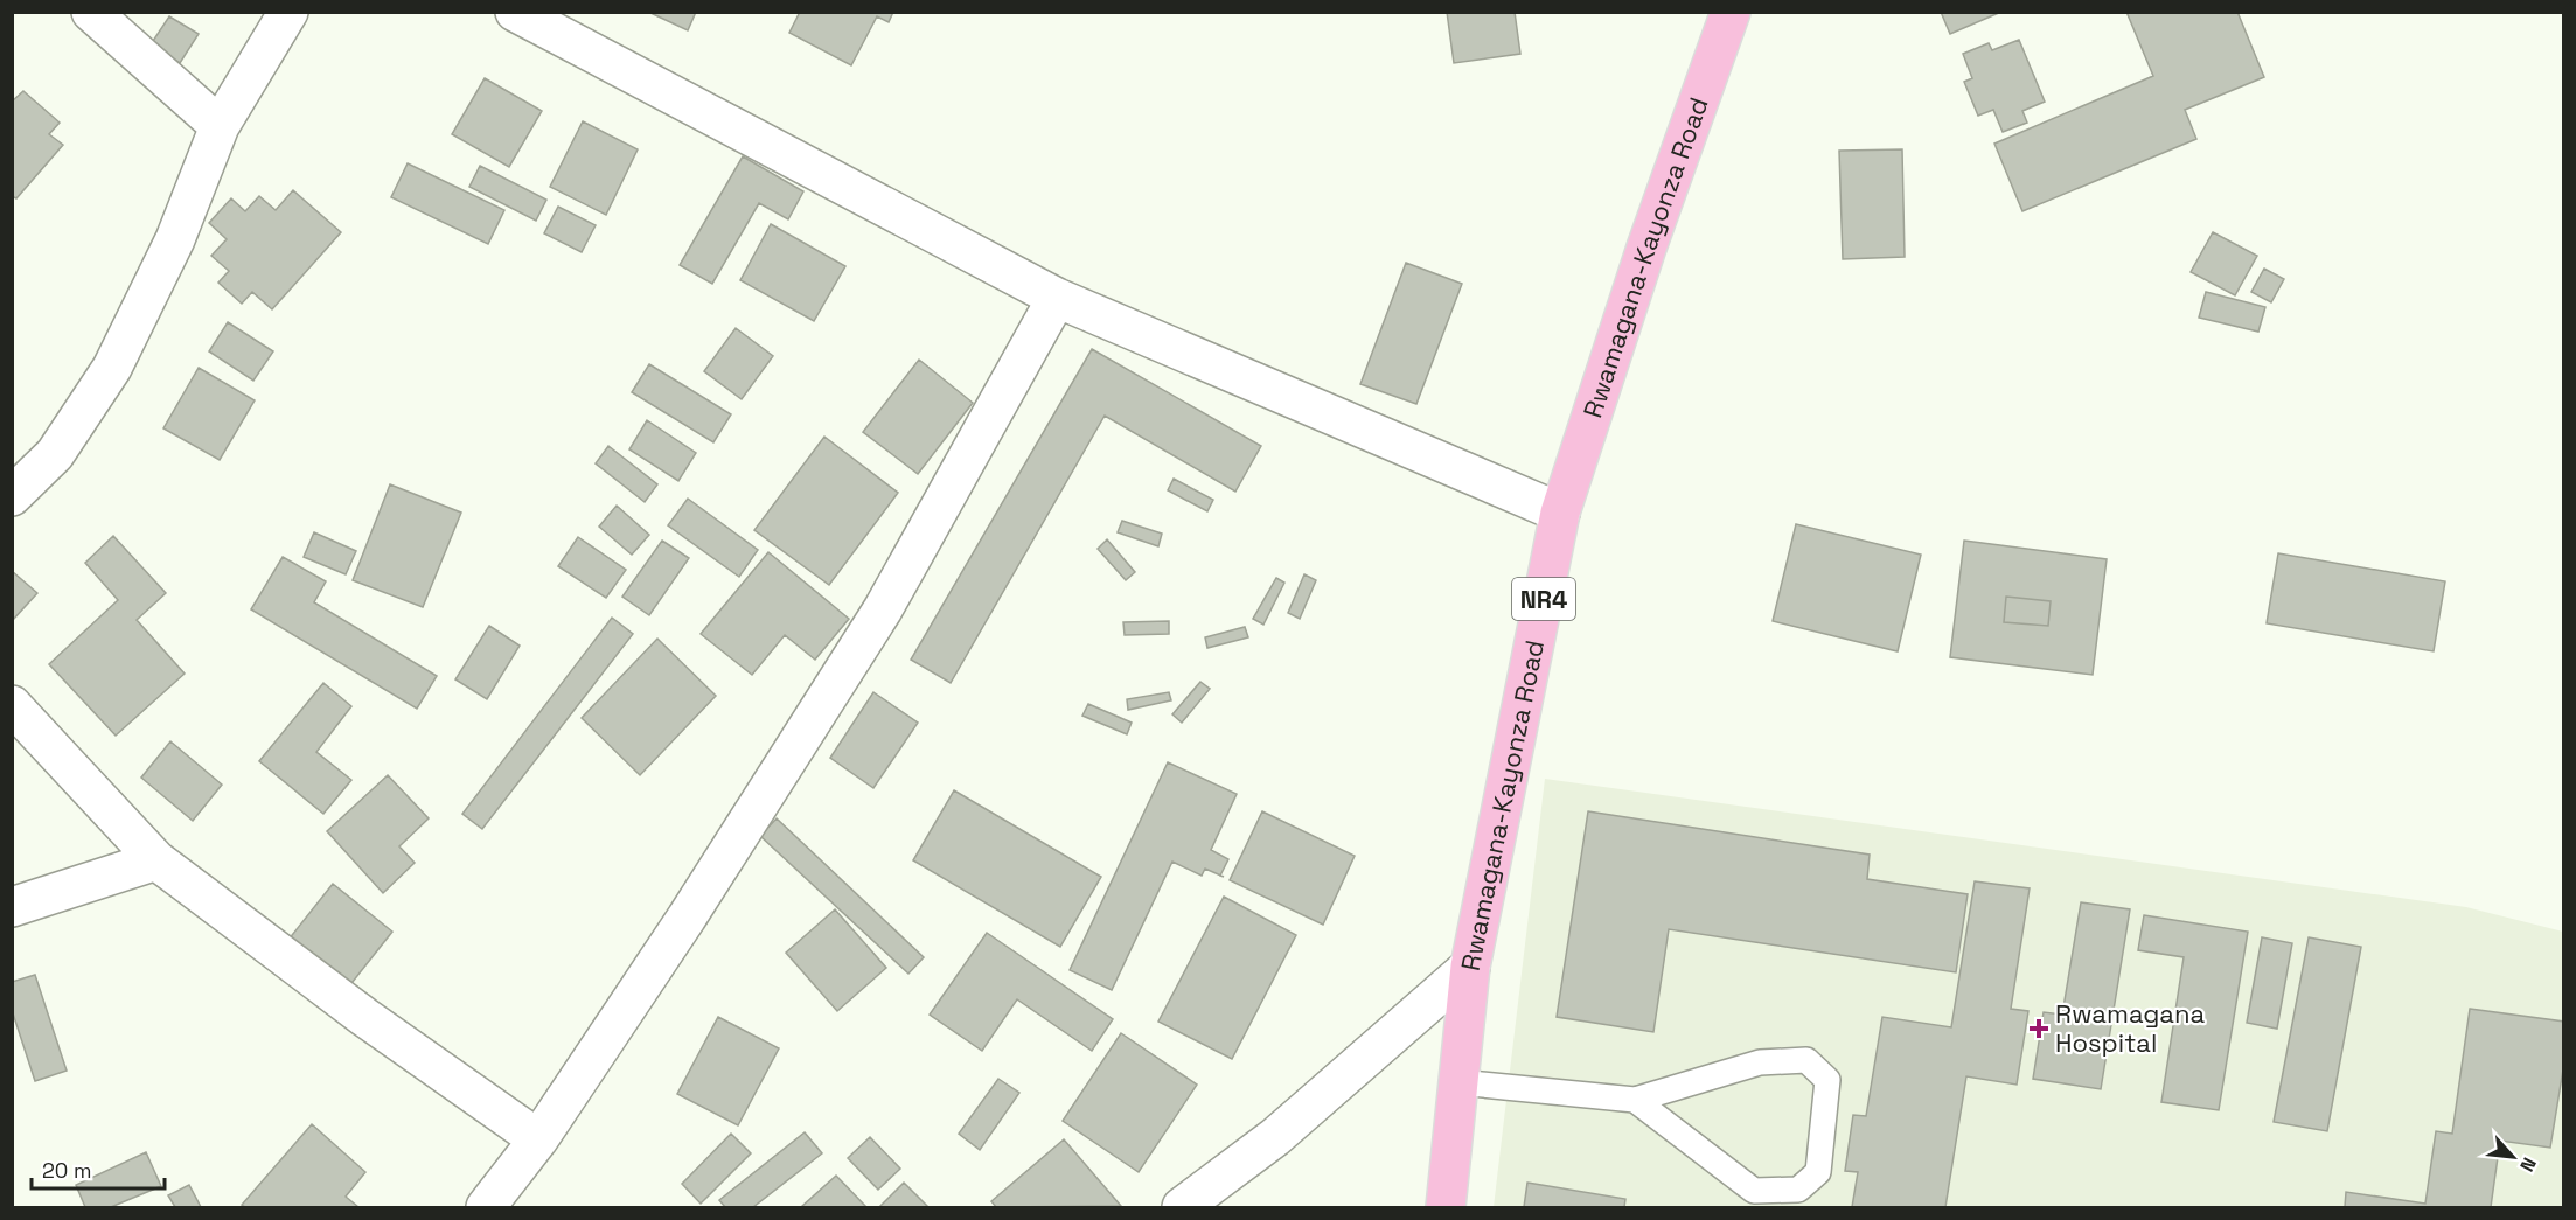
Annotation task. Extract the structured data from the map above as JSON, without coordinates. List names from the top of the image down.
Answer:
{
  "streets": {
    "highway": ["Rwamagana-Kayonza Road", "NR4"]
  },
  "places": {
    "health": ["Rwamagana Hospital"]
  },
  "scale_bar": "20 m",
  "north": "bottom right"
}
